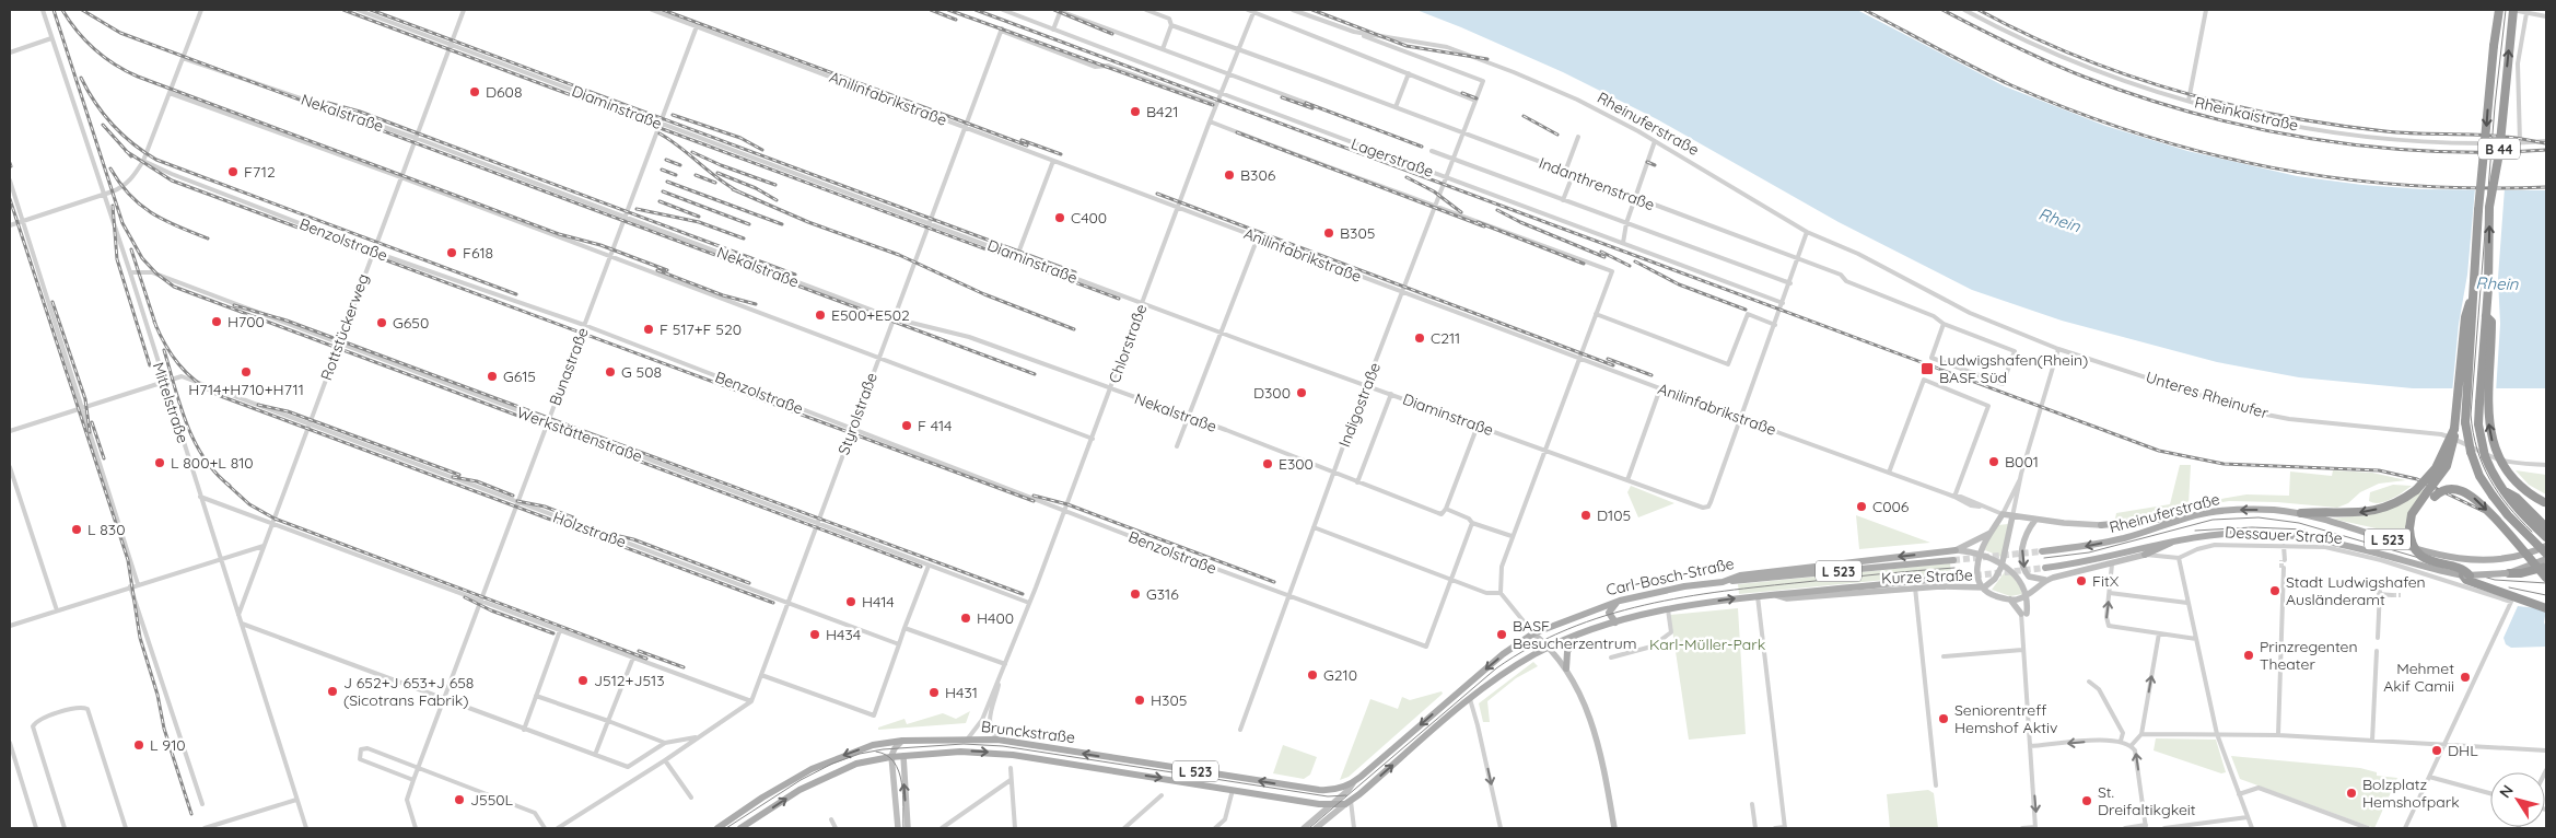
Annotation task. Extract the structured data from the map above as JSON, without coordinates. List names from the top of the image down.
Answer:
{
  "streets": {
    "highway": ["B 44"],
    "main road": [
      "Rheinuferstraße",
      "Dessauer Straße",
      "L 523",
      "Carl-Bosch-Straße",
      "Kurze Straße",
      "Brunckstraße"
    ],
    "street": [
      "Anilinfabrikstraße",
      "Diaminstraße",
      "Nekalstraße",
      "Rheinkaistraße",
      "Lagerstraße",
      "Indanthrenstraße",
      "Benzolstraße",
      "Rottstückerweg",
      "Chlorstraße",
      "Bunastraße",
      "Unteres Rheinufer",
      "Mittelstraße",
      "Indigostraße",
      "Styrolstraße",
      "Werkstättenstraße",
      "Holzstraße"
    ]
  },
  "crossings": [
    ["Anilinfabrikstraße", "Diaminstraße"],
    ["Anilinfabrikstraße", "Rheinuferstraße"],
    ["Anilinfabrikstraße", "Chlorstraße"],
    ["Anilinfabrikstraße", "Bunastraße"],
    ["Anilinfabrikstraße", "Indigostraße"],
    ["Anilinfabrikstraße", "Styrolstraße"],
    ["Diaminstraße", "Rottstückerweg"],
    ["Diaminstraße", "Chlorstraße"],
    ["Diaminstraße", "Bunastraße"],
    ["Diaminstraße", "Indigostraße"],
    ["Diaminstraße", "Styrolstraße"],
    ["Nekalstraße", "Rottstückerweg"],
    ["Nekalstraße", "Chlorstraße"],
    ["Nekalstraße", "Bunastraße"],
    ["Nekalstraße", "Indigostraße"],
    ["Nekalstraße", "Styrolstraße"],
    ["Rheinuferstraße", "Unteres Rheinufer"],
    ["Rheinuferstraße", "Indigostraße"],
    ["Lagerstraße", "Chlorstraße"],
    ["Lagerstraße", "Indigostraße"],
    ["Indanthrenstraße", "Chlorstraße"],
    ["Indanthrenstraße", "Indigostraße"],
    ["Benzolstraße", "Rottstückerweg"],
    ["Benzolstraße", "Chlorstraße"],
    ["Benzolstraße", "Bunastraße"],
    ["Benzolstraße", "Indigostraße"],
    ["Benzolstraße", "Styrolstraße"],
    ["Rottstückerweg", "Mittelstraße"],
    ["Rottstückerweg", "Werkstättenstraße"],
    ["Rottstückerweg", "Holzstraße"],
    ["Chlorstraße", "Styrolstraße"],
    ["Chlorstraße", "Werkstättenstraße"],
    ["Bunastraße", "Werkstättenstraße"],
    ["Bunastraße", "Holzstraße"],
    ["Mittelstraße", "Werkstättenstraße"],
    ["Mittelstraße", "Holzstraße"],
    ["Styrolstraße", "Werkstättenstraße"],
    ["Styrolstraße", "Holzstraße"],
    ["Dessauer Straße", "Kurze Straße"],
    ["L 523", "Carl-Bosch-Straße"],
    ["L 523", "Kurze Straße"],
    ["Carl-Bosch-Straße", "Kurze Straße"],
    ["Carl-Bosch-Straße", "Brunckstraße"]
  ],
  "water": ["Rhein"],
  "parks": ["Karl-Müller-Park"],
  "places": {
    "other": [
      "D608",
      "B421",
      "F712",
      "B306",
      "C400",
      "B305",
      "F618",
      "E500+E502",
      "H700",
      "G650",
      "F 517+F 520",
      "C211",
      "H714+H710+H711",
      "G 508",
      "G615",
      "D300",
      "F 414",
      "B001",
      "L 800+L 810",
      "E300",
      "C006",
      "D105",
      "L 830",
      "FitX",
      "Stadt Ludwigshafen Ausländeramt",
      "G316",
      "H414",
      "H400",
      "H434",
      "BASF Besucherzentrum",
      "Prinzregenten Theater",
      "G210",
      "Mehmet Akif Camii",
      "J512+J513",
      "J 652+J 653+J 658 (Sicotrans Fabrik)",
      "H431",
      "H305",
      "Seniorentreff Hemshof Aktiv",
      "L 910",
      "DHL",
      "Bolzplatz Hemshofpark",
      "J550L",
      "St. Dreifaltikgkeit"
    ],
    "transit": ["Ludwigshafen(Rhein) BASF Süd"]
  },
  "north": "top left"
}
